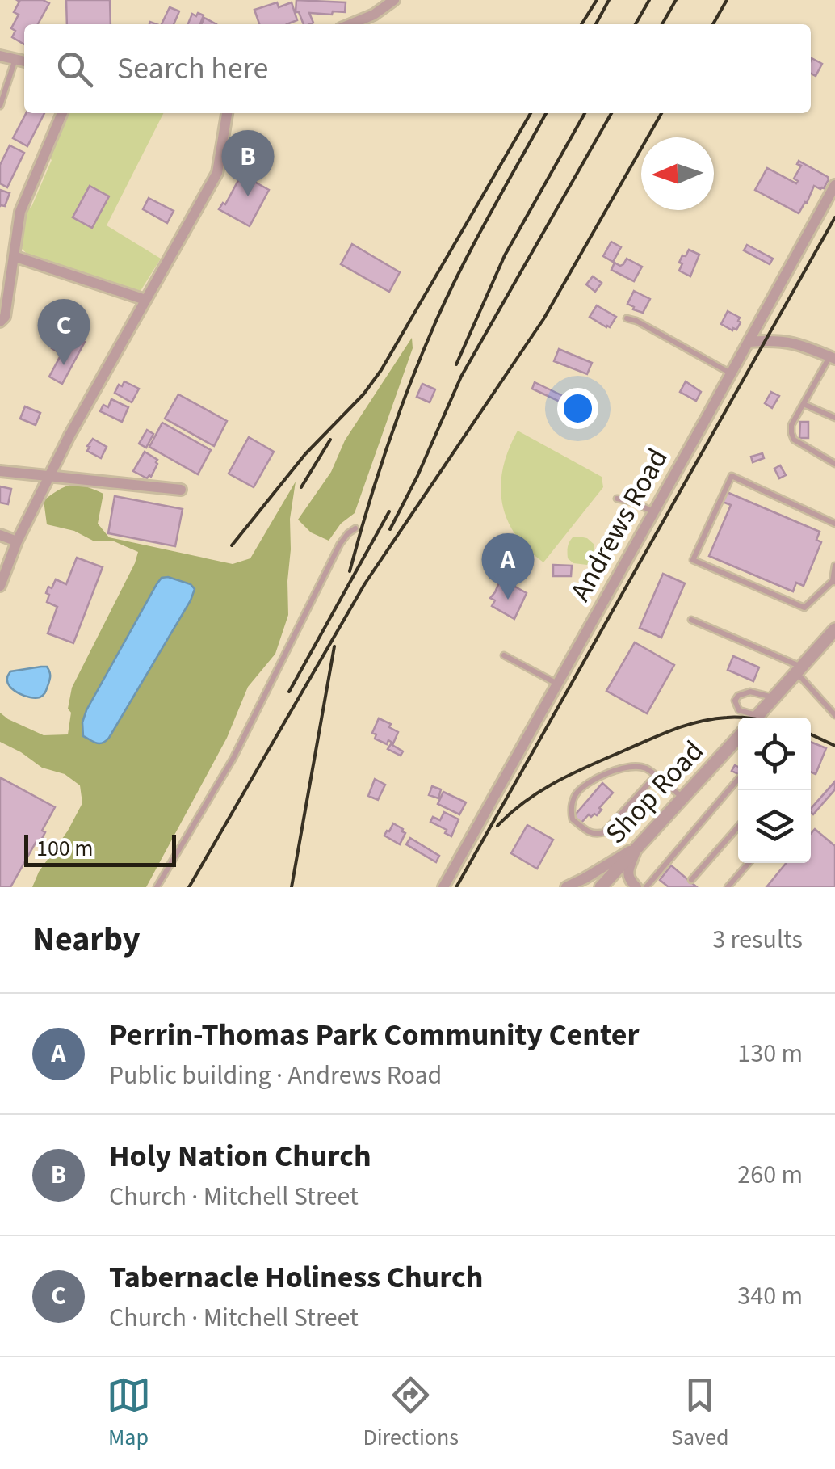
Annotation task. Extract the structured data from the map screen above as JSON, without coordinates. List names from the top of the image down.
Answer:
{
  "streets": {
    "street": ["Andrews Road", "Shop Road"]
  },
  "scale_bar": "100 m",
  "north": "left",
  "page": {
    "search": "Search here",
    "pins": ["B", "C", "A"],
    "scale": "100 m",
    "heading": ["Nearby", "3 results"],
    "list": [
      {
        "mark": "A",
        "name": "Perrin-Thomas Park Community Center",
        "note": "Public building · Andrews Road",
        "value": "130 m"
      },
      {
        "mark": "B",
        "name": "Holy Nation Church",
        "note": "Church · Mitchell Street",
        "value": "260 m"
      },
      {
        "mark": "C",
        "name": "Tabernacle Holiness Church",
        "note": "Church · Mitchell Street",
        "value": "340 m"
      }
    ],
    "nav": ["Map", "Directions", "Saved"]
  }
}
